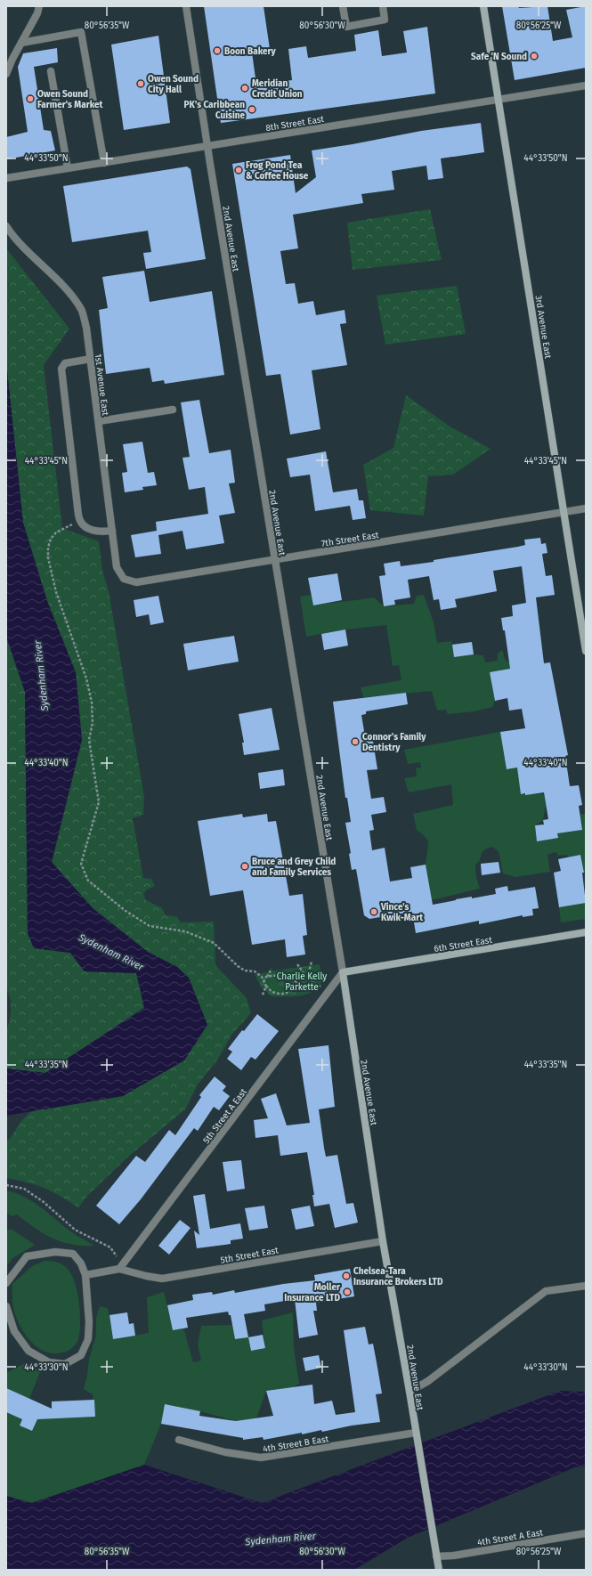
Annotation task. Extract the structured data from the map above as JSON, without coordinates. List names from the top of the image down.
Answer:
{
  "streets": {
    "main road": ["2nd Avenue East", "3rd Avenue East", "6th Street East"],
    "street": [
      "8th Street East",
      "1st Avenue East",
      "7th Street East",
      "5th Street A East",
      "5th Street East",
      "4th Street B East",
      "4th Street A East"
    ]
  },
  "crossings": [
    ["8th Street East", "2nd Avenue East"],
    ["8th Street East", "3rd Avenue East"],
    ["2nd Avenue East", "7th Street East"],
    ["2nd Avenue East", "6th Street East"],
    ["2nd Avenue East", "5th Street A East"],
    ["2nd Avenue East", "5th Street East"],
    ["2nd Avenue East", "4th Street B East"],
    ["2nd Avenue East", "4th Street A East"],
    ["3rd Avenue East", "7th Street East"],
    ["1st Avenue East", "7th Street East"],
    ["6th Street East", "5th Street A East"],
    ["5th Street A East", "5th Street East"]
  ],
  "water": ["Sydenham River"],
  "parks": ["Charlie Kelly Parkette"],
  "places": [
    "Boon Bakery",
    "Safe 'N Sound",
    "Owen Sound City Hall",
    "Meridian Credit Union",
    "Owen Sound Farmer's Market",
    "PK’s Caribbean Cuisine",
    "Frog Pond Tea & Coffee House",
    "Connor's Family Dentistry",
    "Bruce and Grey Child and Family Services",
    "Vince's Kwik-Mart",
    "Chelsea-Tara Insurance Brokers LTD",
    "Moller Insurance LTD"
  ],
  "coordinates": [
    "80°56'35\"W",
    "80°56'30\"W",
    "80°56'25\"W",
    "44°33'50\"N",
    "44°33'45\"N",
    "44°33'40\"N",
    "44°33'35\"N",
    "44°33'30\"N"
  ]
}
